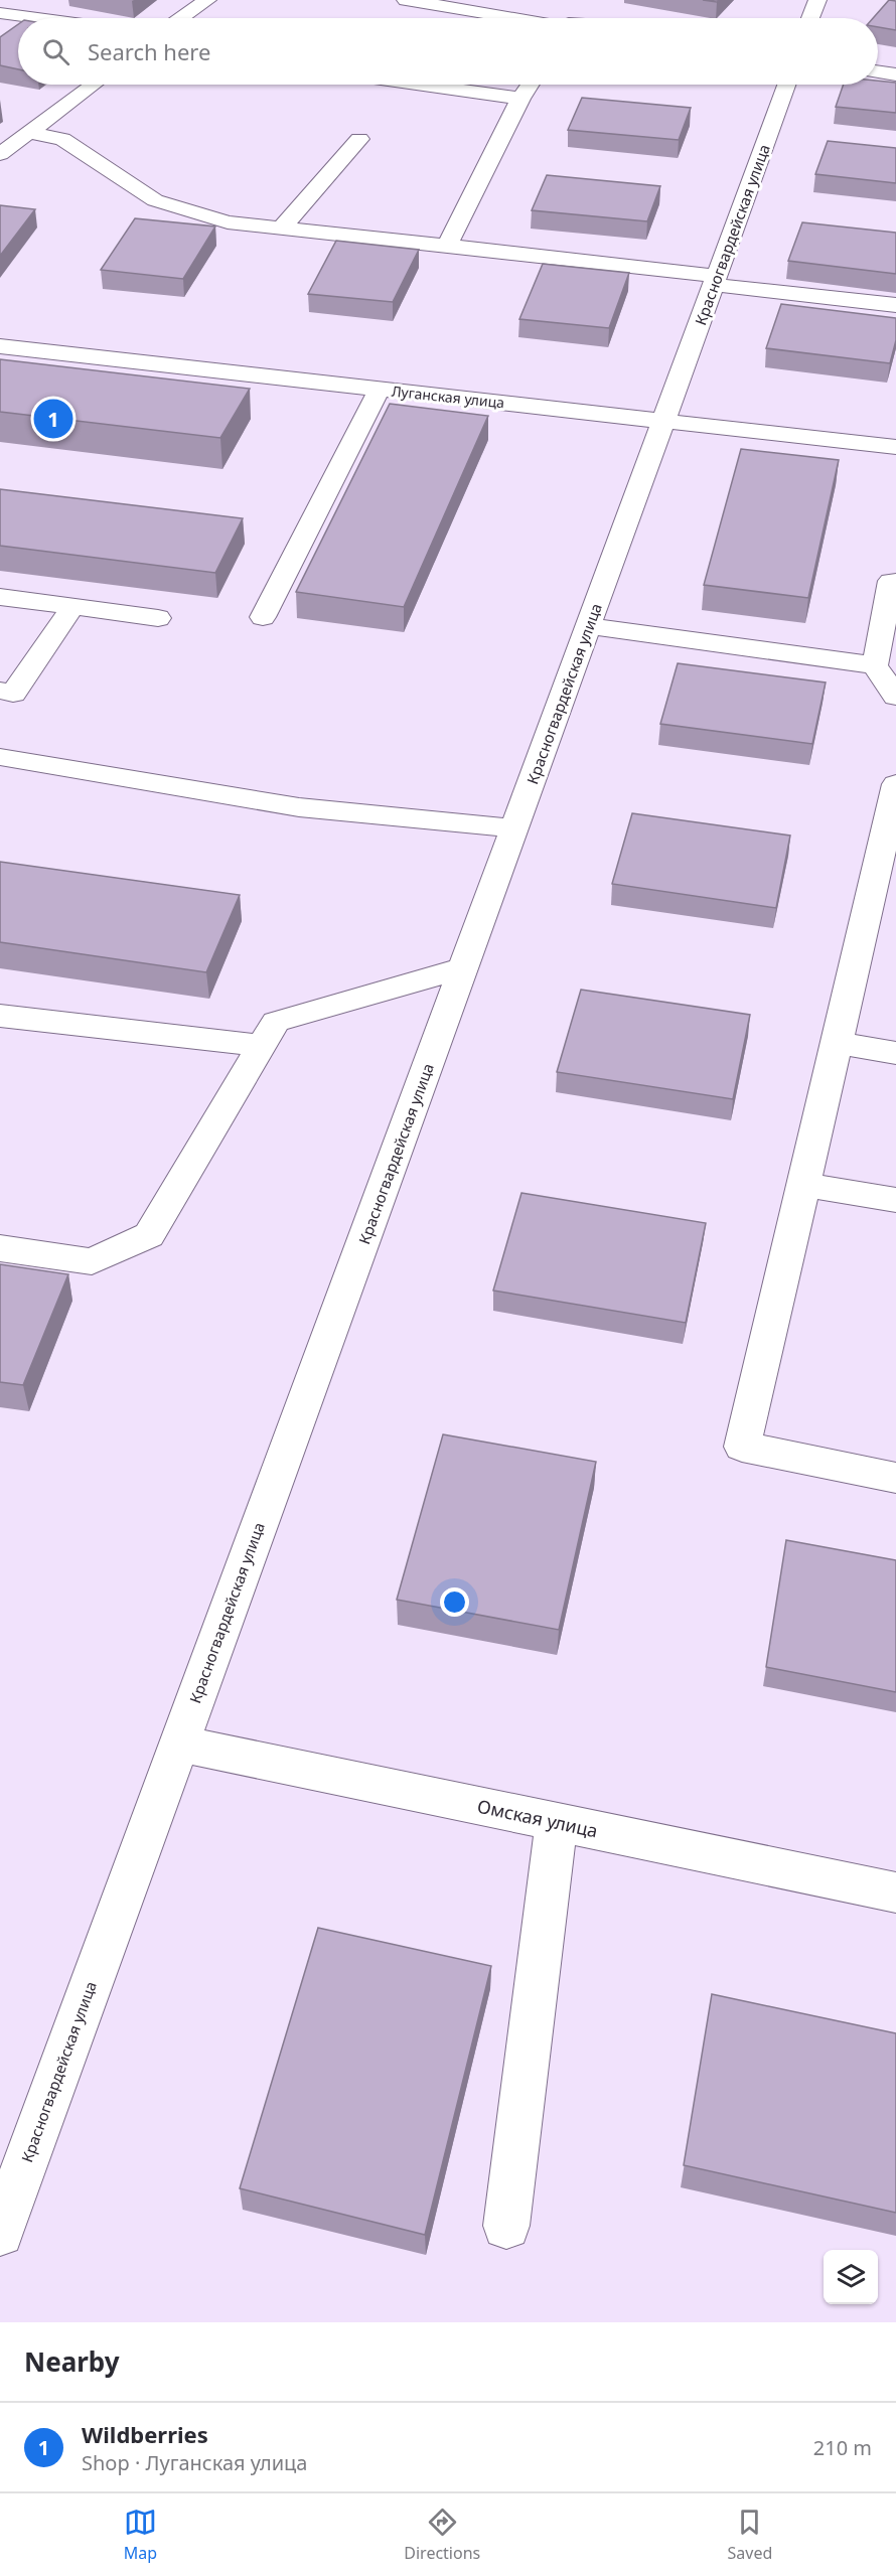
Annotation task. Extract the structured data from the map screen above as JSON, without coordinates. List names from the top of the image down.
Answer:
{
  "streets": {
    "street": ["Красногвардейская улица", "Луганская улица", "Омская улица"]
  },
  "crossings": [
    ["Красногвардейская улица", "Луганская улица"],
    ["Красногвардейская улица", "Омская улица"]
  ],
  "page": {
    "search": "Search here",
    "pins": "1",
    "heading": "Nearby",
    "list": [
      {
        "mark": "1",
        "name": "Wildberries",
        "note": "Shop · Луганская улица",
        "value": "210 m"
      }
    ],
    "nav": ["Map", "Directions", "Saved"]
  }
}
